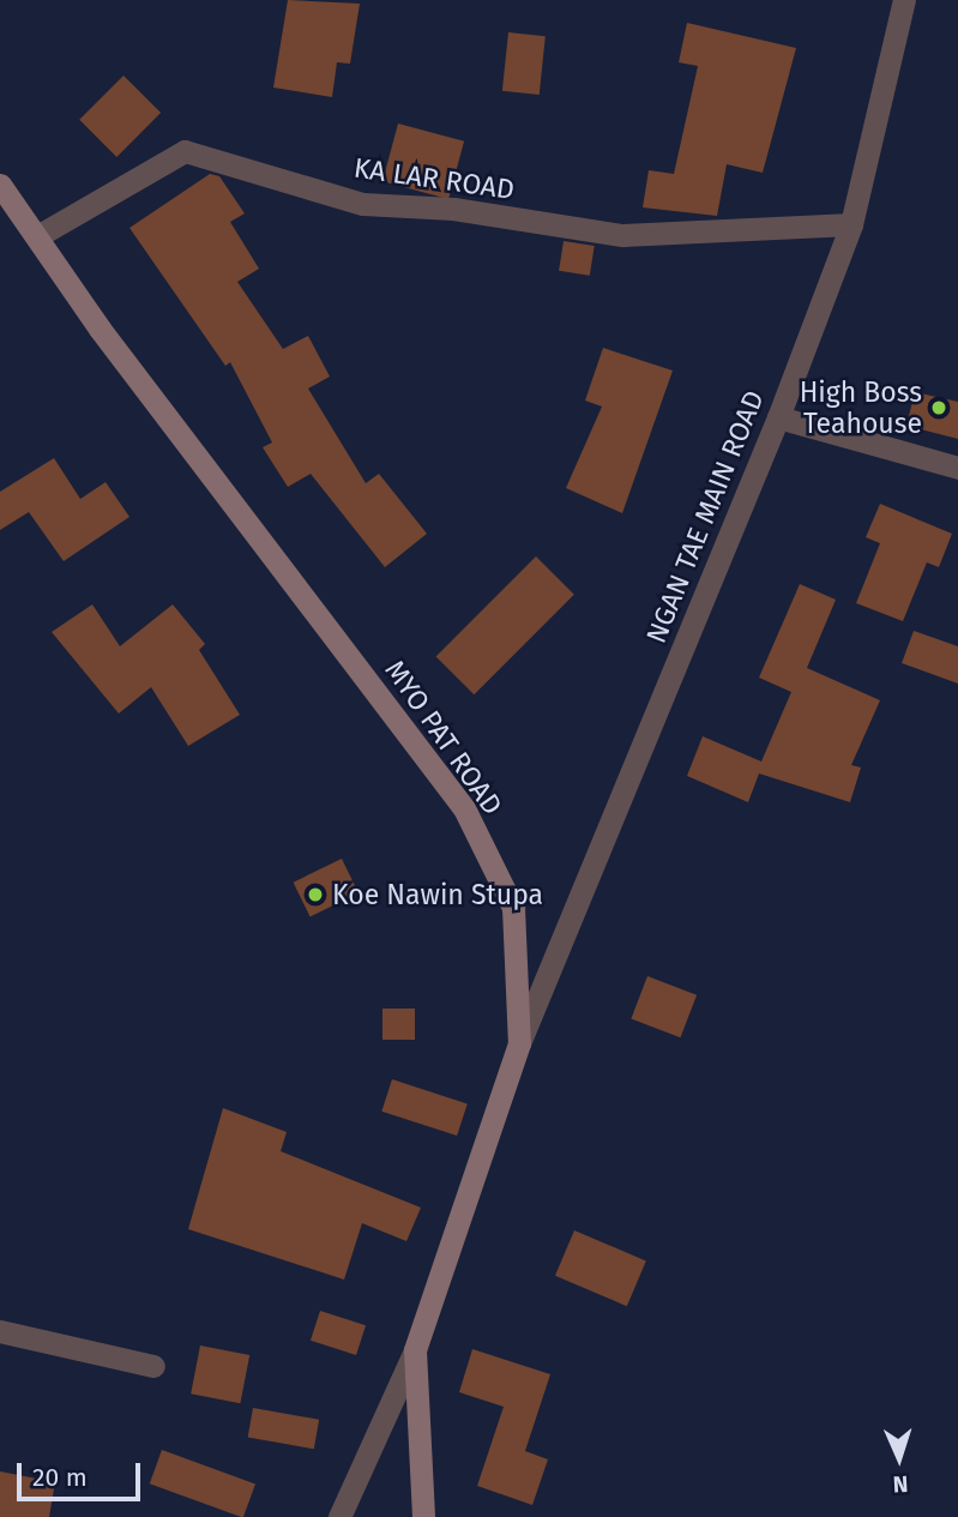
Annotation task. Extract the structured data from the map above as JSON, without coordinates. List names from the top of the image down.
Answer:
{
  "streets": {
    "main road": ["MYO PAT ROAD"],
    "street": ["KA LAR ROAD", "NGAN TAE MAIN ROAD"]
  },
  "crossings": [
    ["KA LAR ROAD", "NGAN TAE MAIN ROAD"],
    ["KA LAR ROAD", "MYO PAT ROAD"],
    ["NGAN TAE MAIN ROAD", "MYO PAT ROAD"]
  ],
  "places": ["High Boss Teahouse", "Koe Nawin Stupa"],
  "scale_bar": "20 m",
  "north": "bottom"
}
